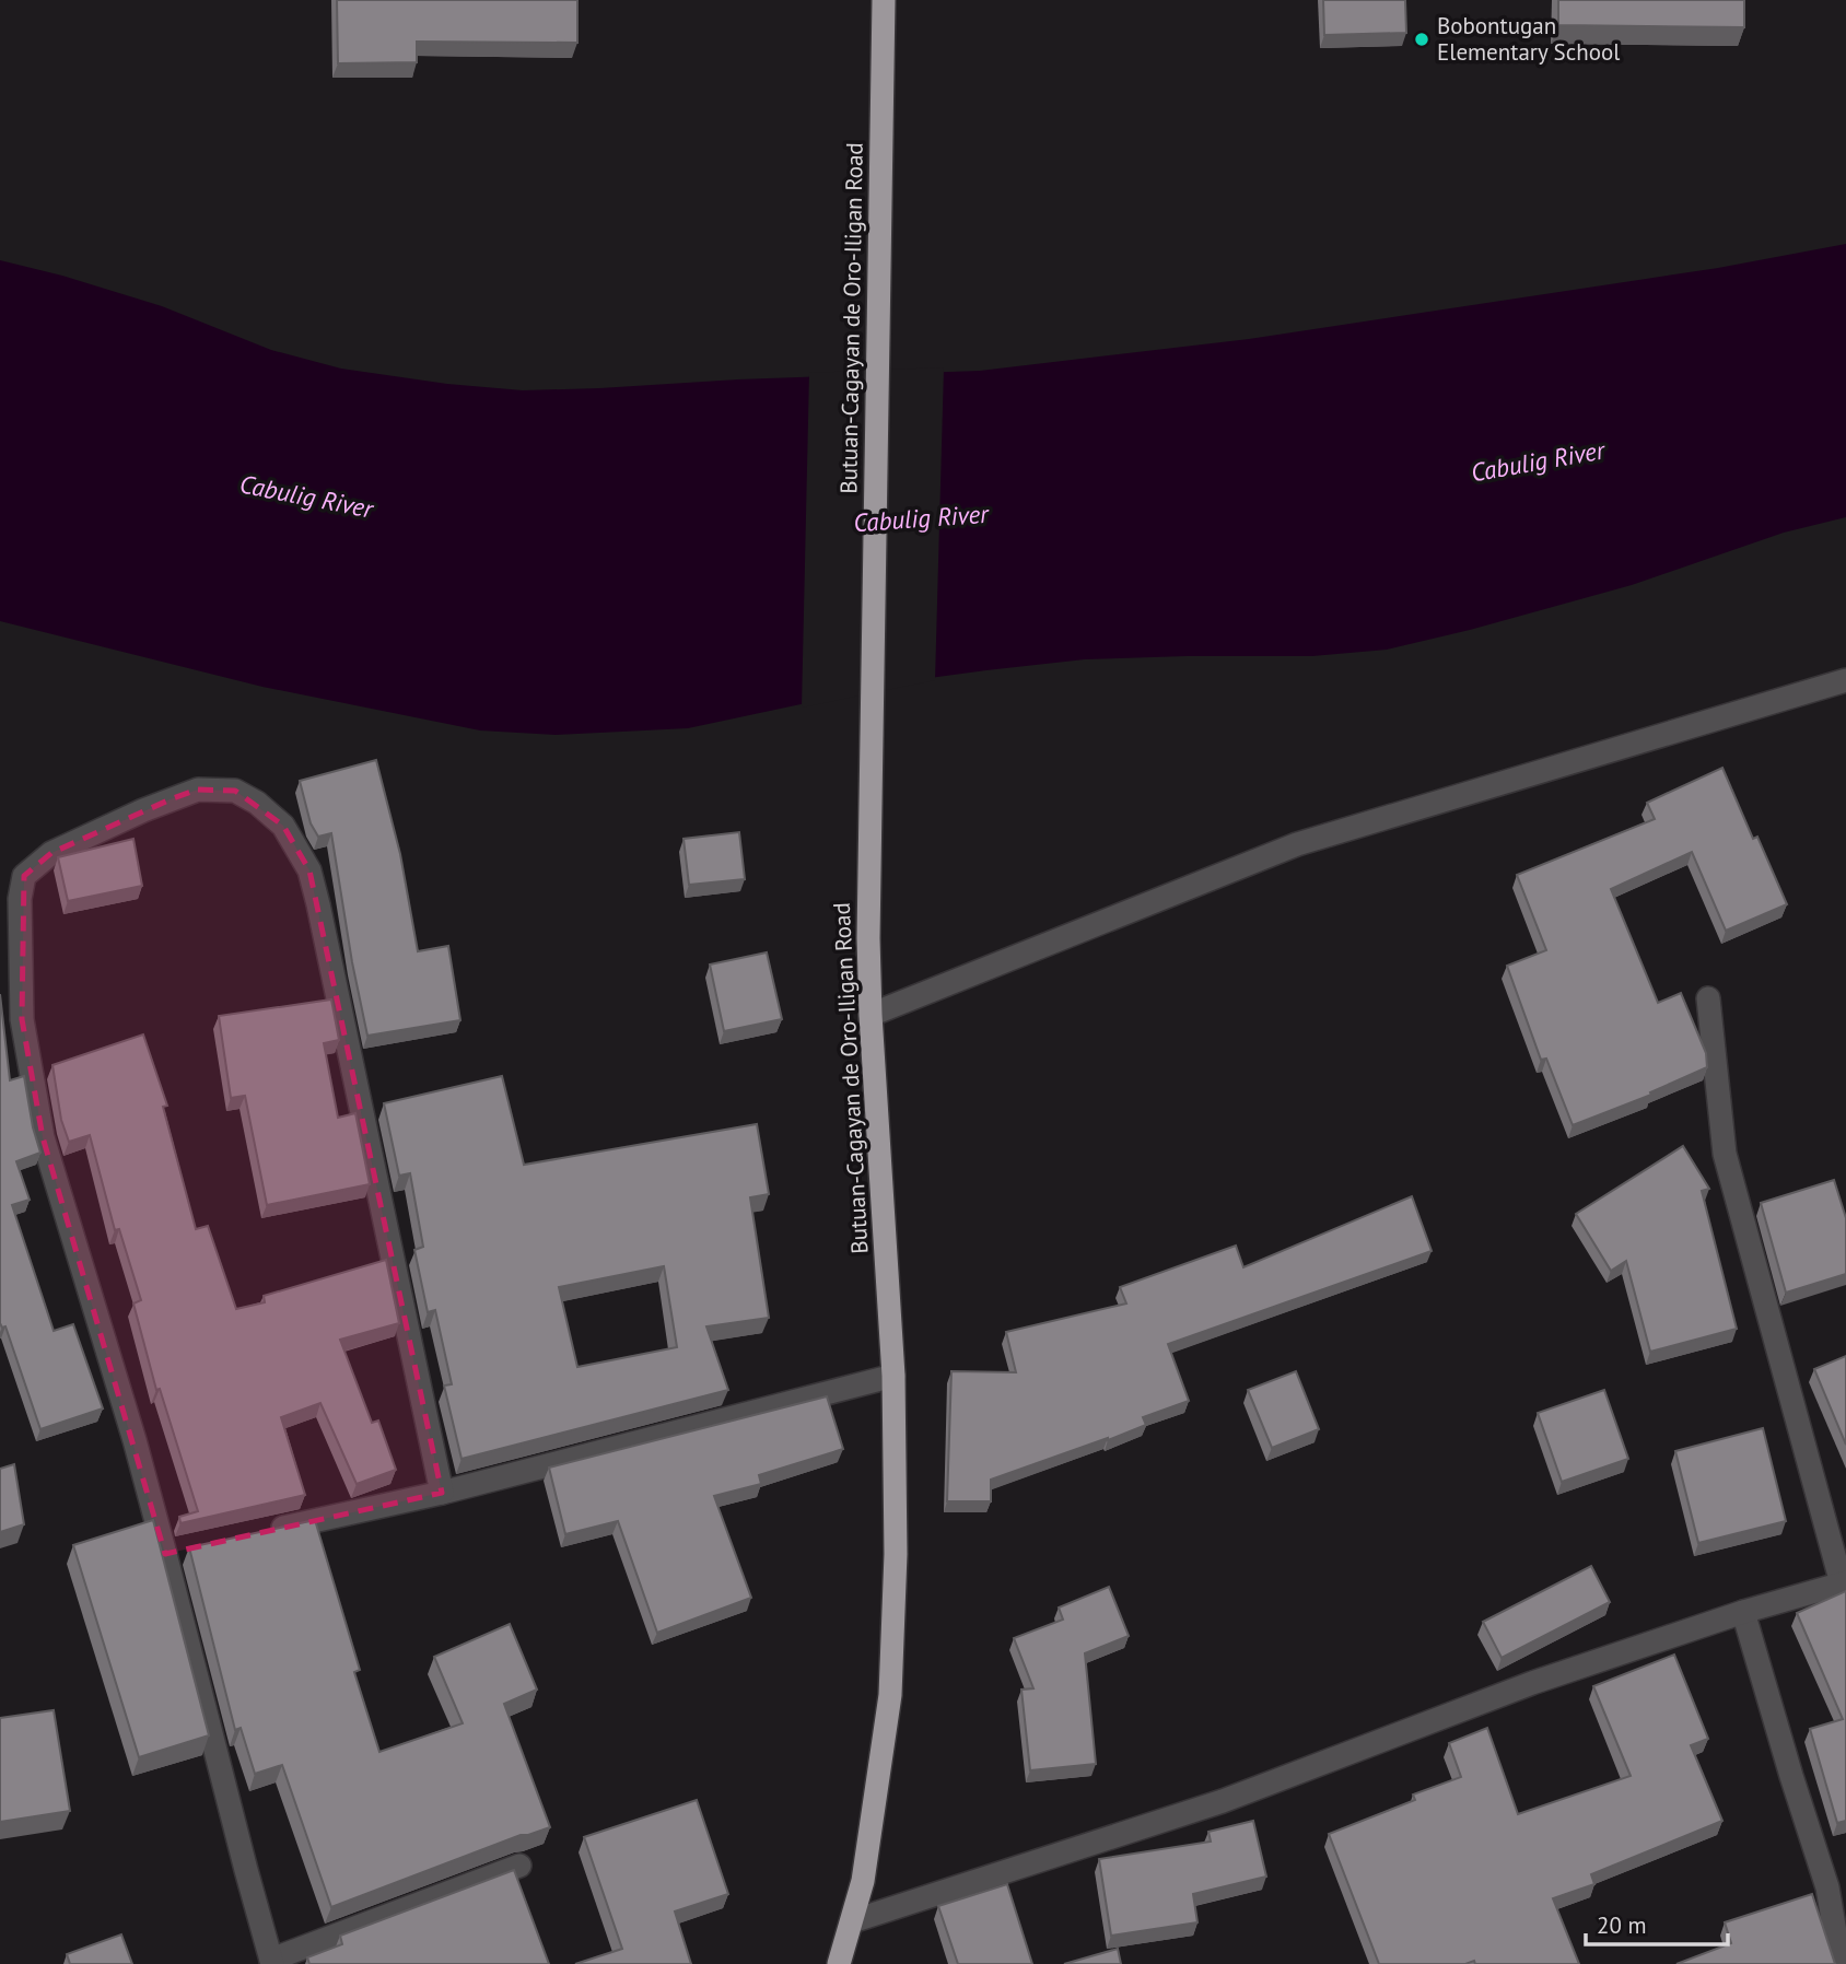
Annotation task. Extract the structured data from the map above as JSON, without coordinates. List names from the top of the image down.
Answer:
{
  "streets": {
    "highway": ["Butuan-Cagayan de Oro-Iligan Road"]
  },
  "water": ["Cabulig River"],
  "places": ["Bobontugan Elementary School"],
  "scale_bar": "20 m"
}
